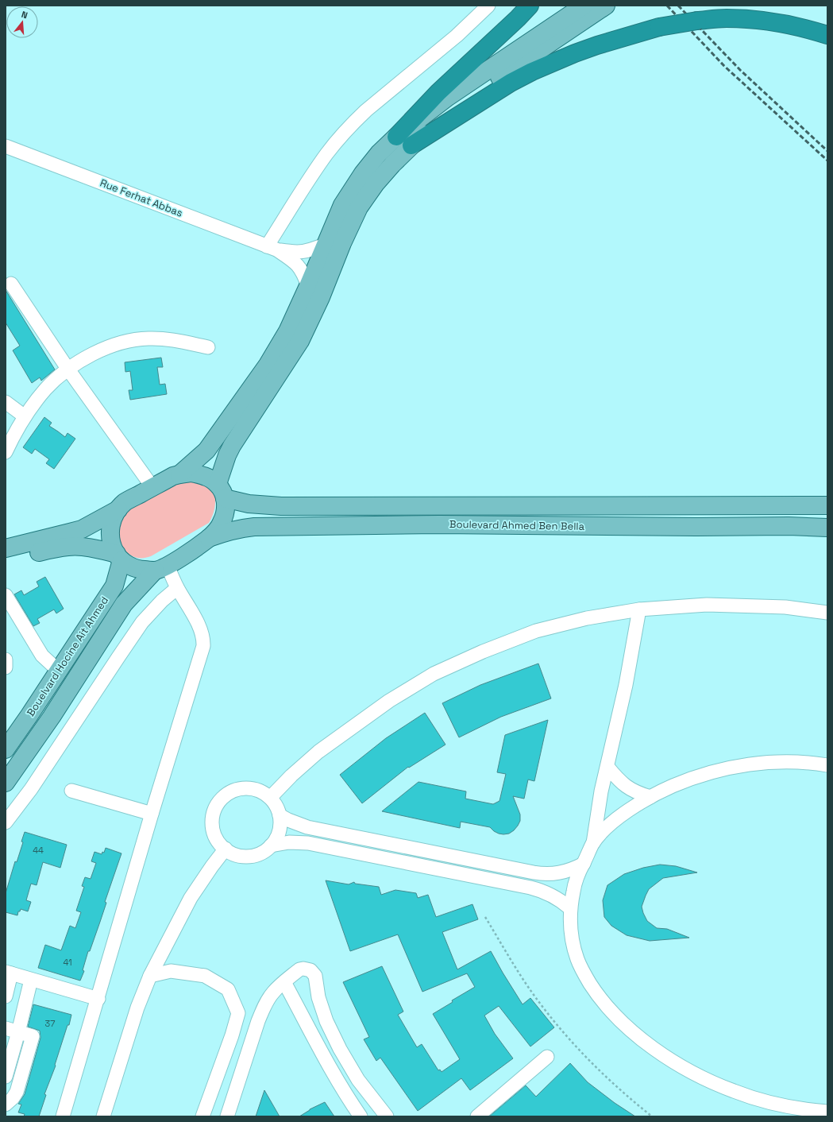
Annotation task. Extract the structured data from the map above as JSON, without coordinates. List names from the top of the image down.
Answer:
{
  "streets": {
    "main road": ["Boulevard Ahmed Ben Bella", "Bouelvard Hocine Ait Ahmed"],
    "street": ["Rue Ferhat Abbas"]
  },
  "crossings": [
    ["Boulevard Ahmed Ben Bella", "Bouelvard Hocine Ait Ahmed"]
  ],
  "house_numbers": ["44", "41", "37"],
  "north": "top"
}
